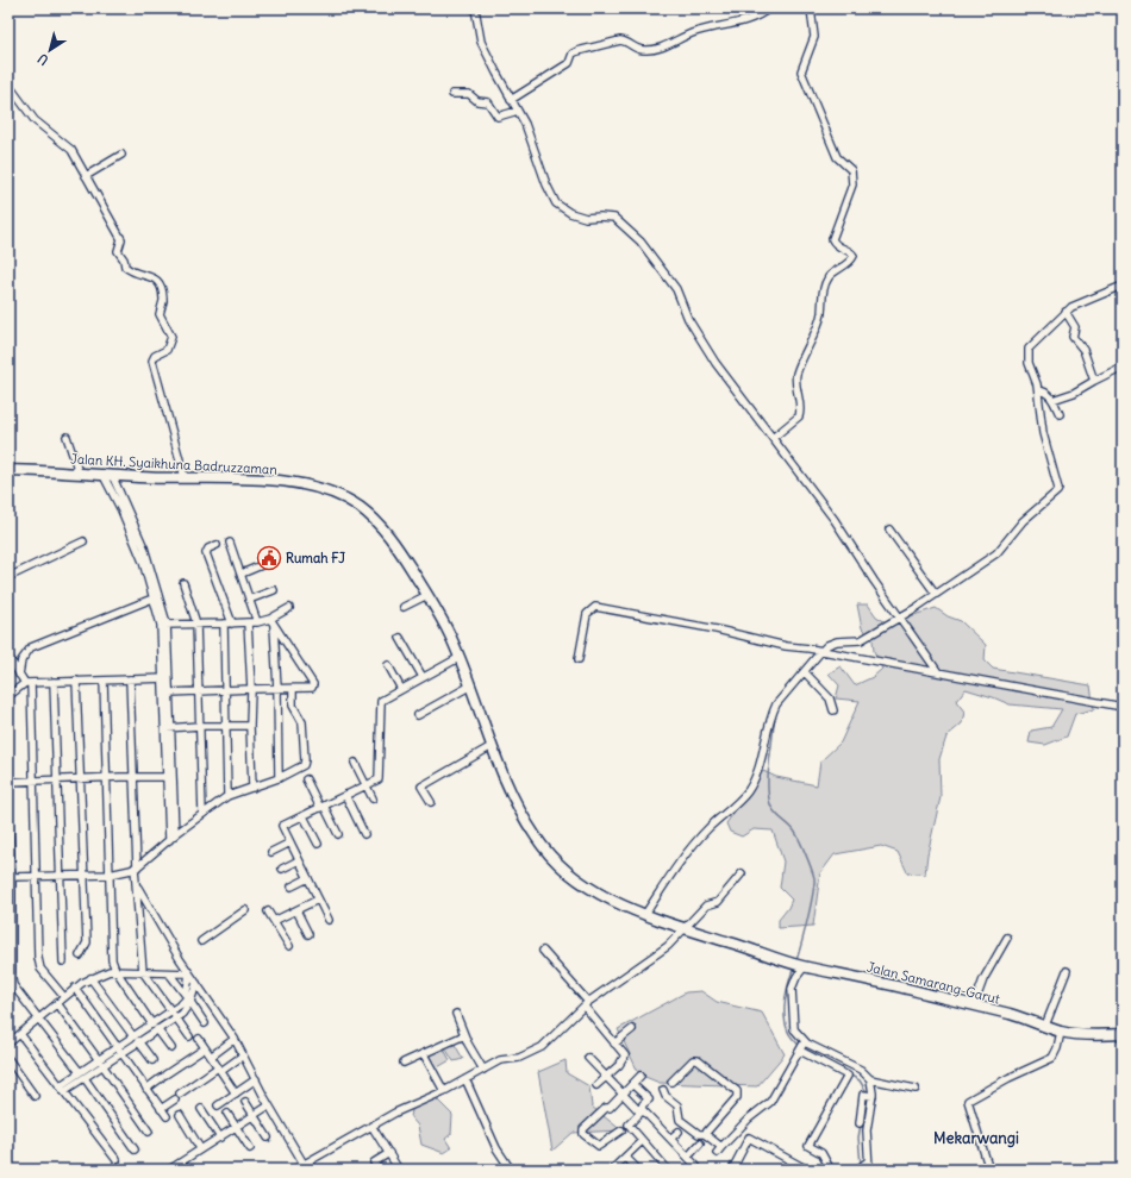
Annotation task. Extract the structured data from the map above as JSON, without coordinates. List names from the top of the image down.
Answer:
{
  "streets": {
    "main road": ["Jalan KH. Syaikhuna Badruzzaman", "Jalan Samarang-Garut"]
  },
  "crossings": [
    ["Jalan KH. Syaikhuna Badruzzaman", "Jalan Samarang-Garut"]
  ],
  "districts": ["Mekarwangi"],
  "places": {
    "public building": ["Rumah FJ"]
  },
  "north": "bottom left"
}
